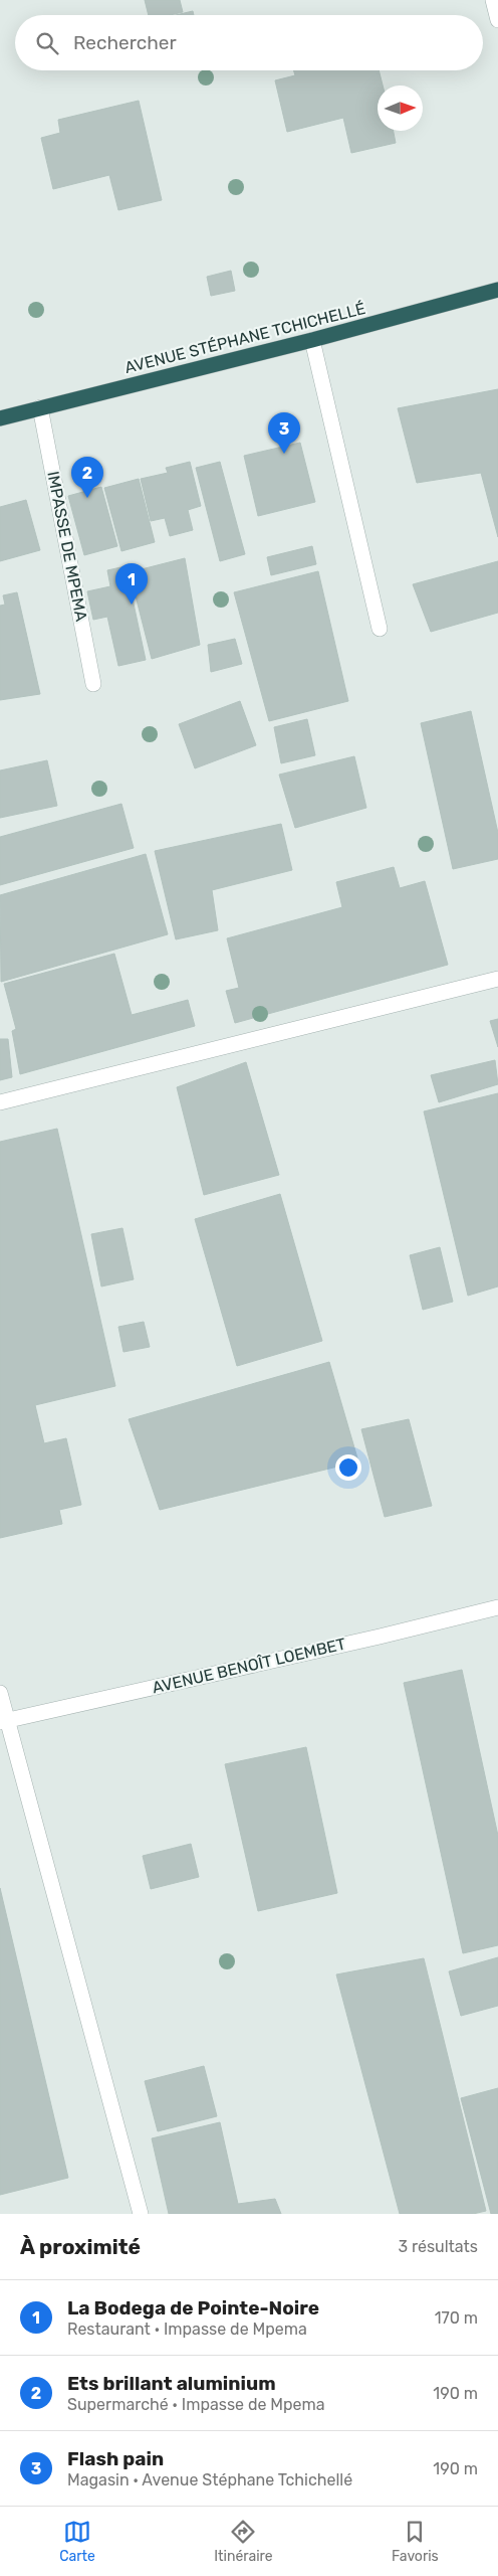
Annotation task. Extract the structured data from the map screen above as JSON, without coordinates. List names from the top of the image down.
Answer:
{
  "streets": {
    "highway": ["AVENUE STÉPHANE TCHICHELLÉ"],
    "street": ["IMPASSE DE MPEMA", "AVENUE BENOÎT LOEMBET"]
  },
  "crossings": [
    ["AVENUE STÉPHANE TCHICHELLÉ", "IMPASSE DE MPEMA"]
  ],
  "north": "right",
  "page": {
    "search": "Rechercher",
    "pins": ["3", "2", "1"],
    "heading": ["À proximité", "3 résultats"],
    "list": [
      {
        "mark": "1",
        "name": "La Bodega de Pointe-Noire",
        "note": "Restaurant · Impasse de Mpema",
        "value": "170 m"
      },
      {
        "mark": "2",
        "name": "Ets brillant aluminium",
        "note": "Supermarché · Impasse de Mpema",
        "value": "190 m"
      },
      {
        "mark": "3",
        "name": "Flash pain",
        "note": "Magasin · Avenue Stéphane Tchichellé",
        "value": "190 m"
      }
    ],
    "nav": ["Carte", "Itinéraire", "Favoris"]
  }
}
